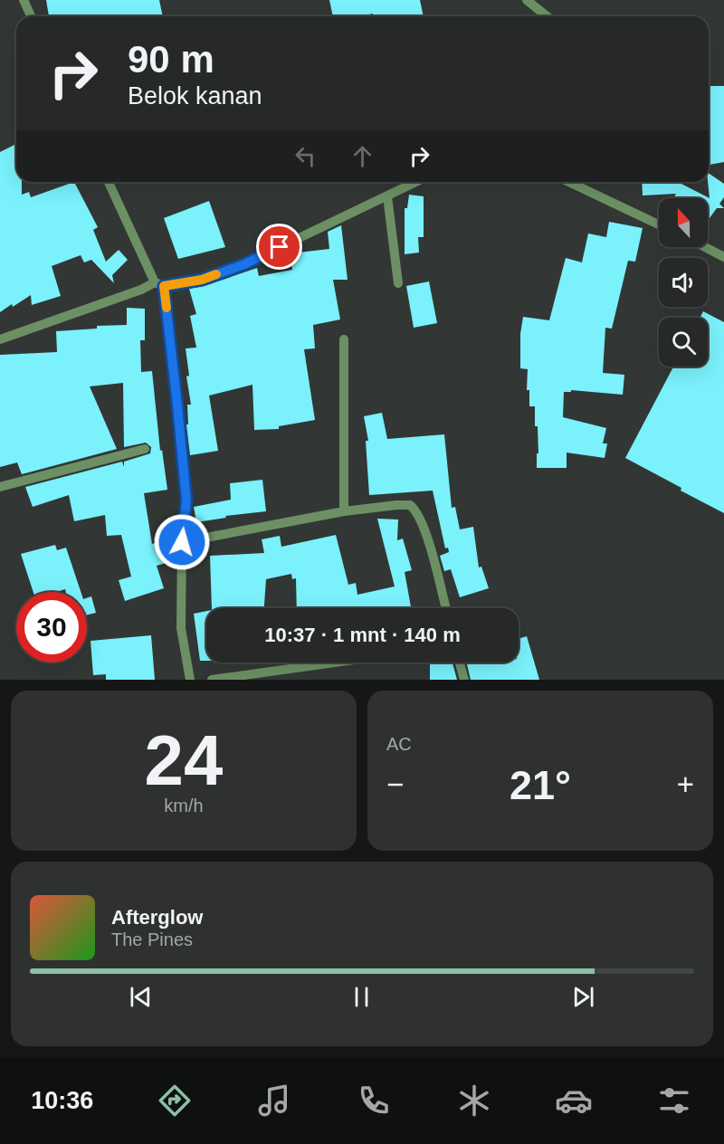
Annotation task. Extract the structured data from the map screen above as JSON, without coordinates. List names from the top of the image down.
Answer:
{
  "north": "top",
  "page": {
    "turn": ["90 m", "Belok kanan"],
    "limit": "30",
    "trip": "10:37 · 1 mnt · 140 m",
    "tile": [
      ["24", "km/h"],
      "AC"
    ],
    "heat": ["−", "21°", "+"],
    "song": ["Afterglow", "The Pines"],
    "tabs": "10:36"
  }
}
